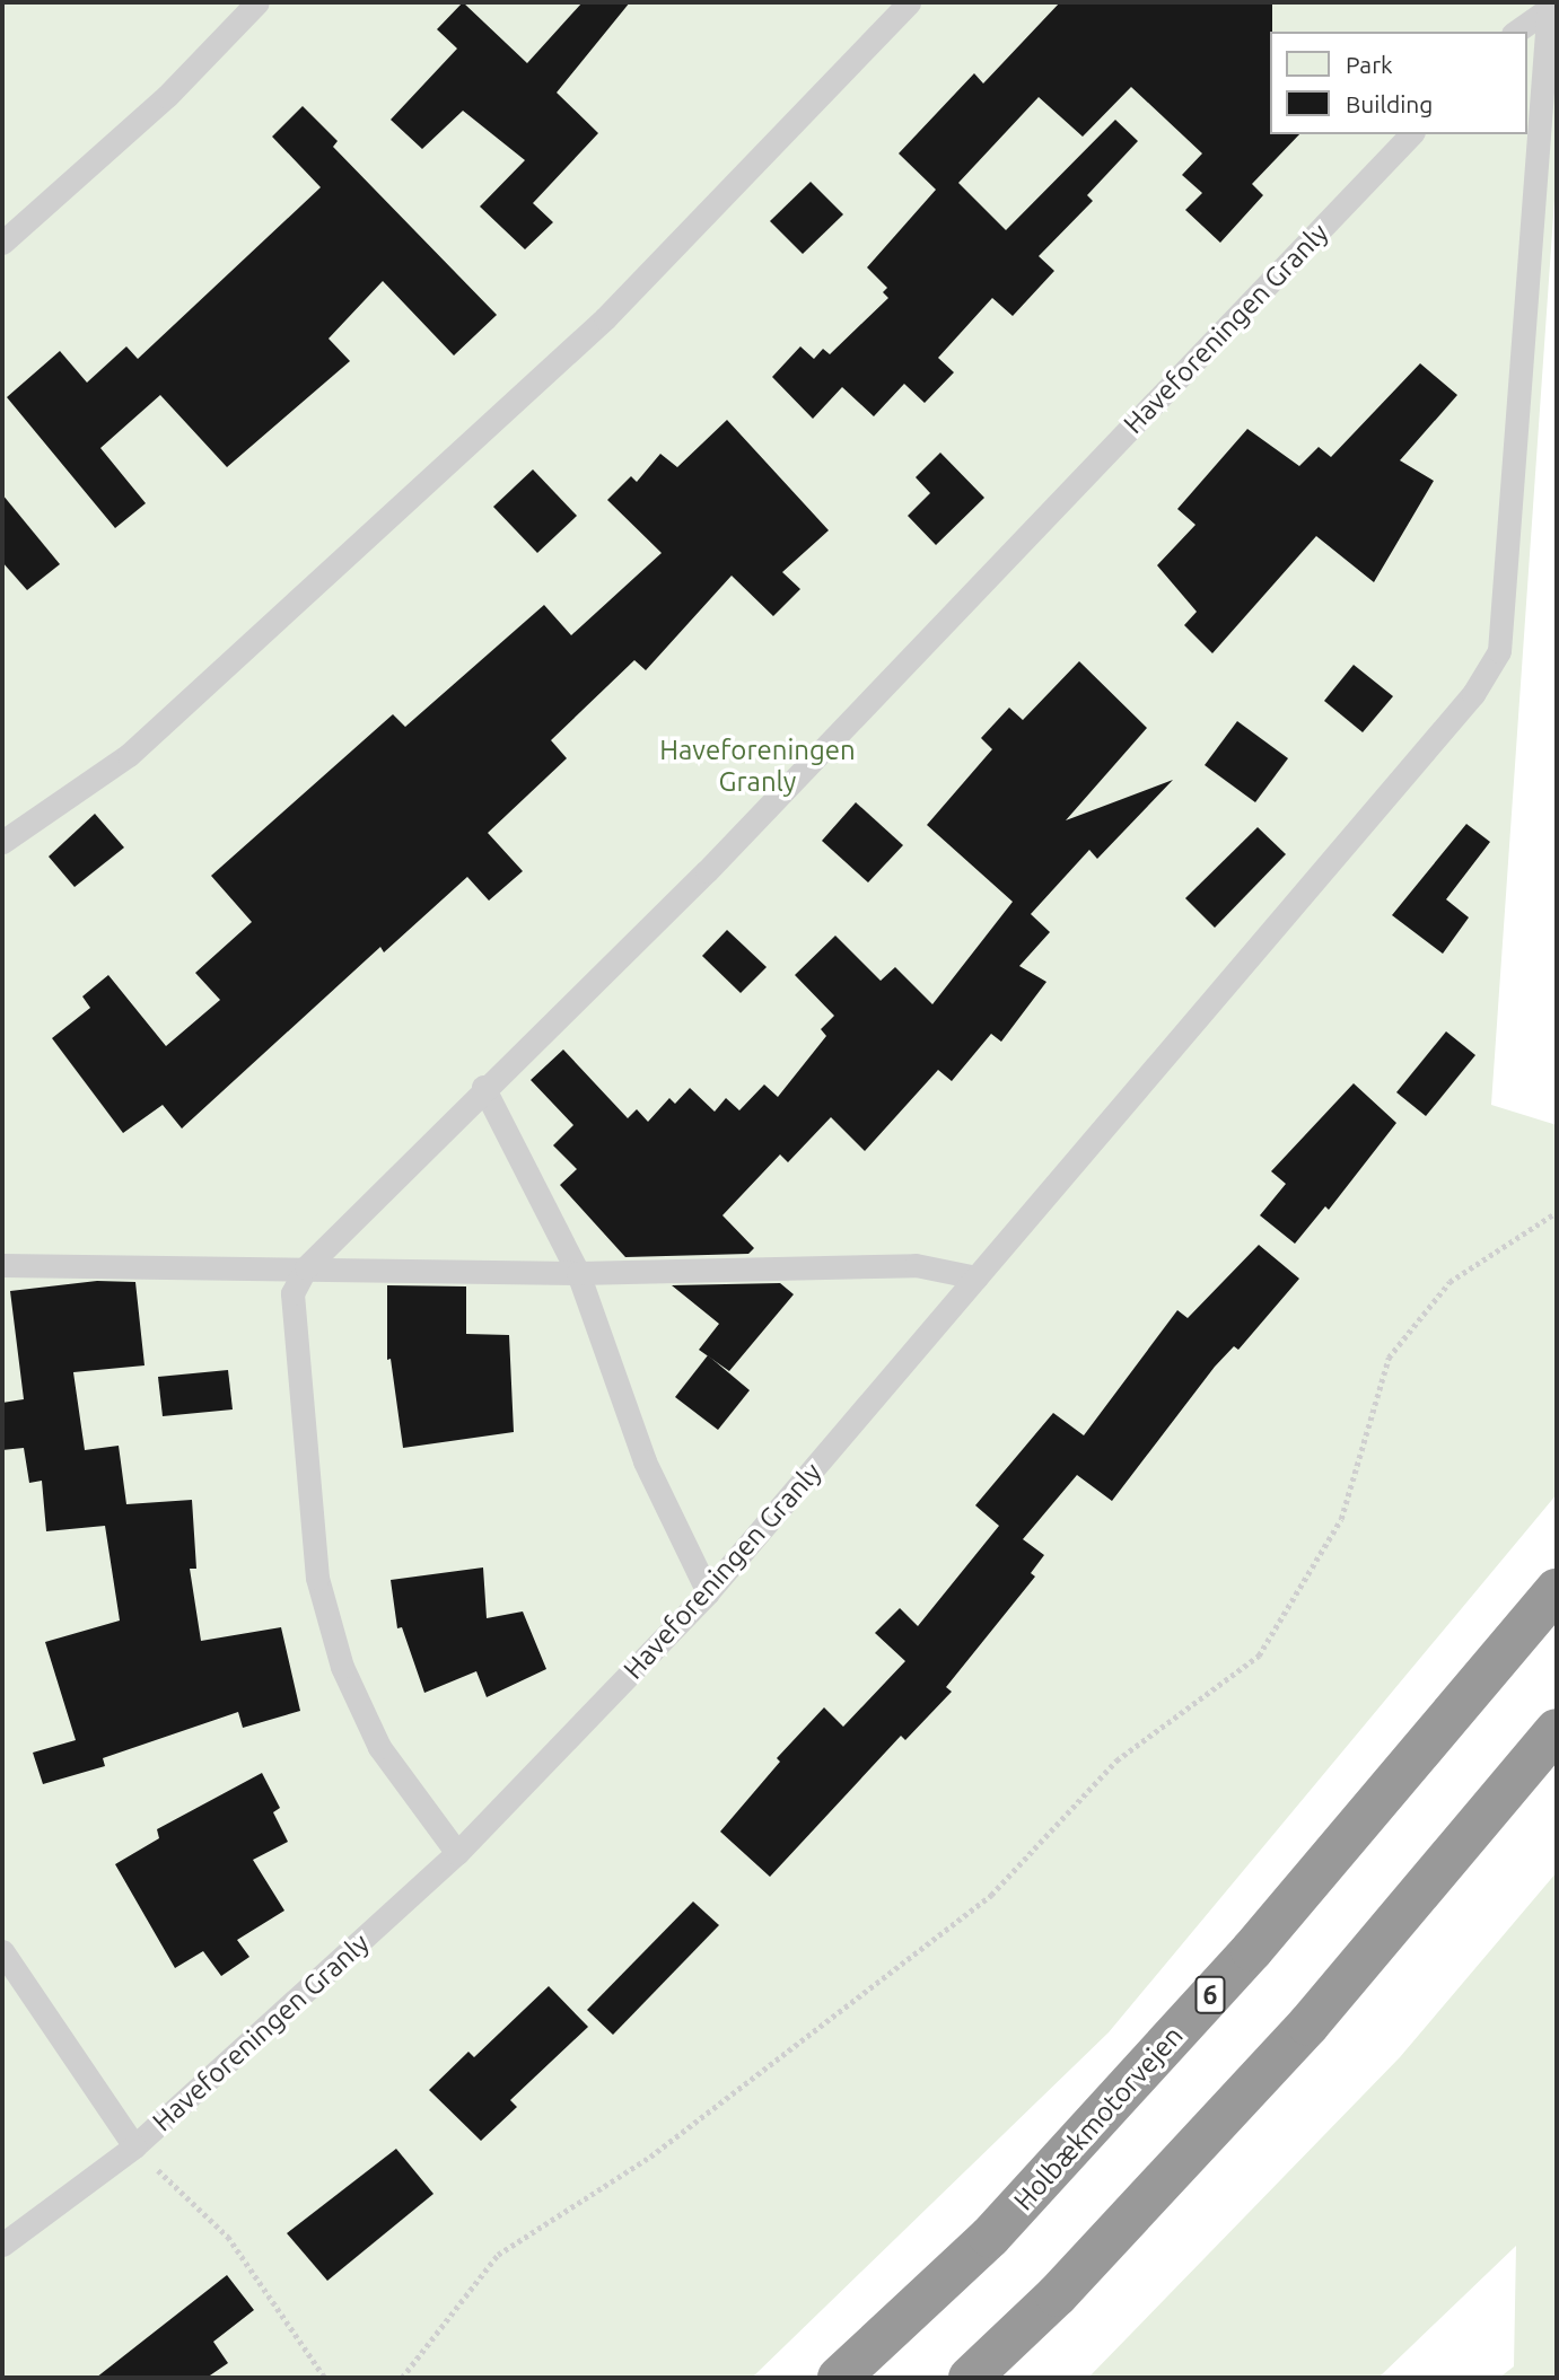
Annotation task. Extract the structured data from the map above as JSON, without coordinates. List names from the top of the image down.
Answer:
{
  "streets": {
    "highway": ["6", "Holbækmotorvejen"],
    "lane": ["Haveforeningen Granly"]
  },
  "parks": ["Haveforeningen Granly"],
  "legend": ["Park", "Building"]
}
